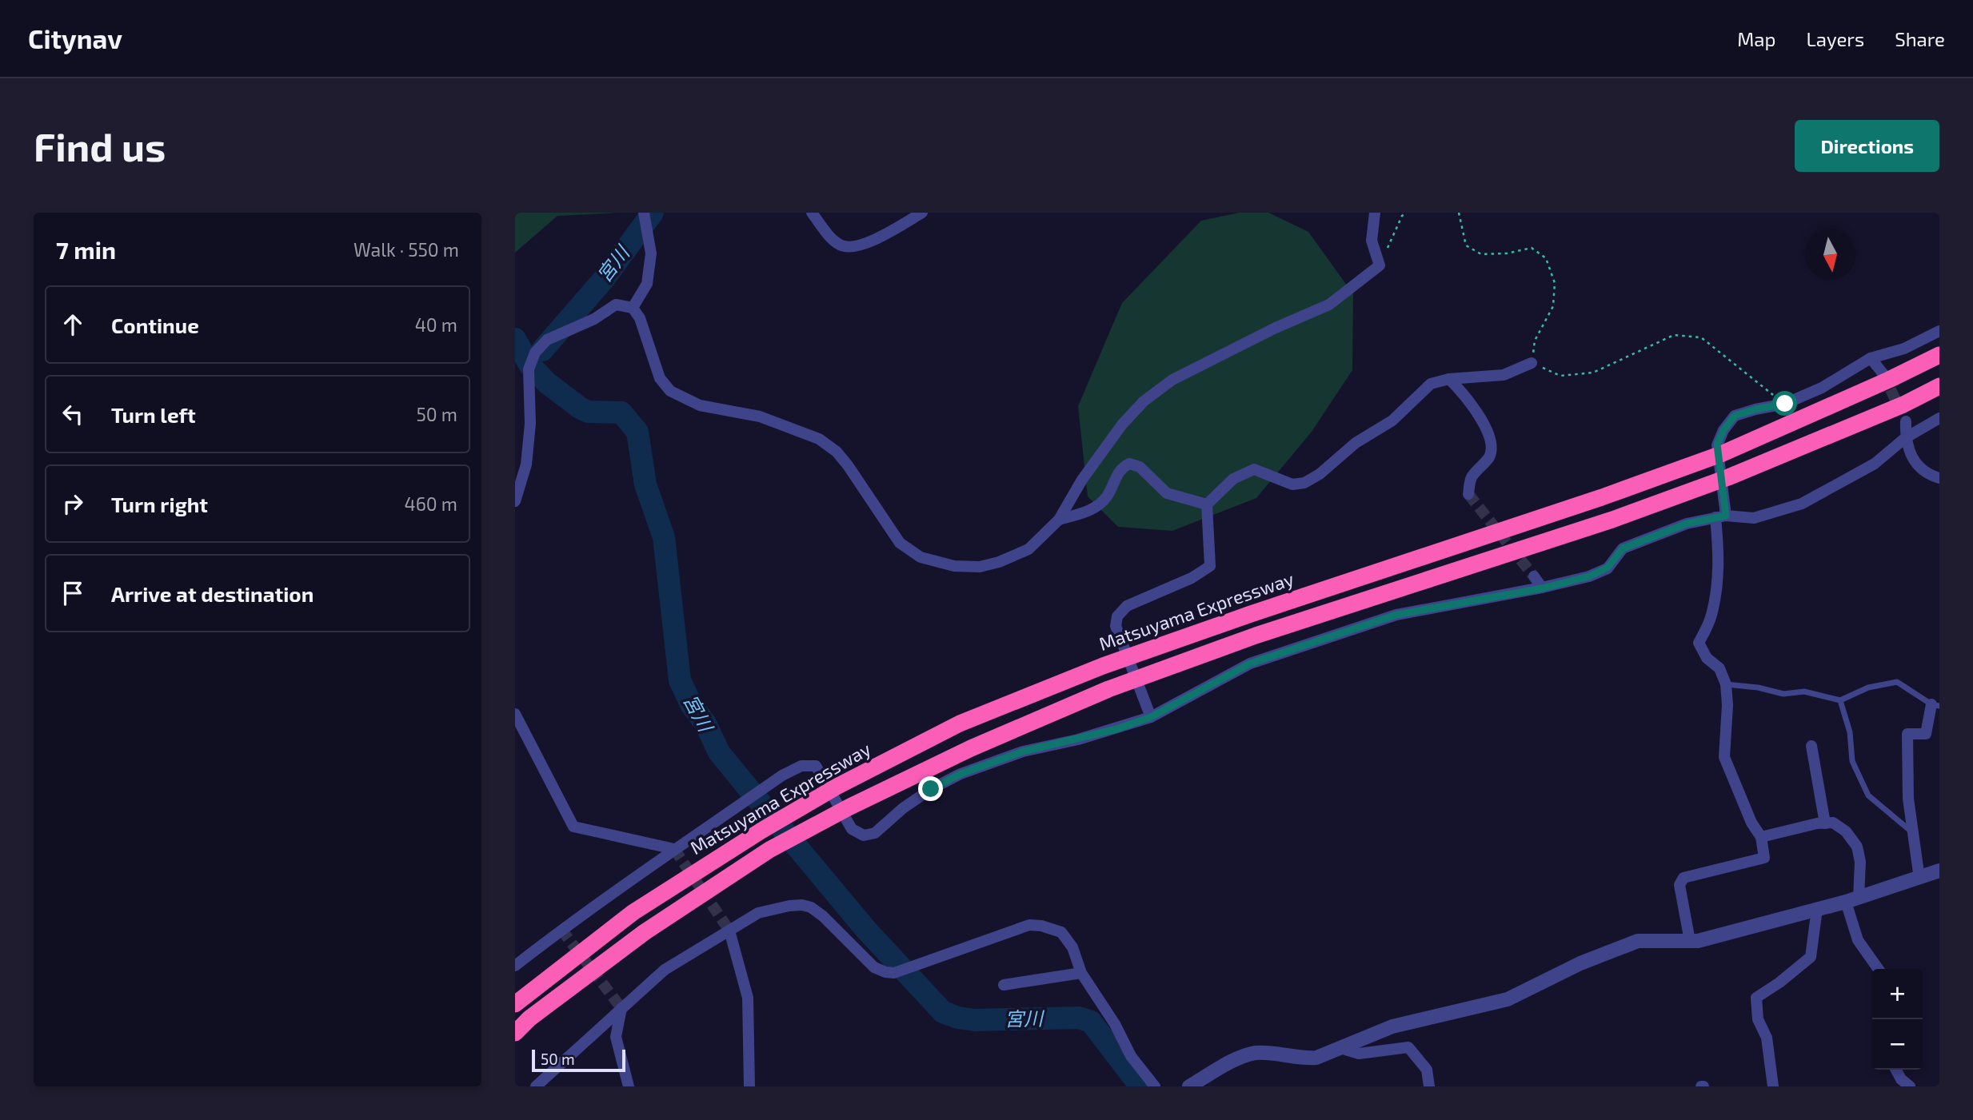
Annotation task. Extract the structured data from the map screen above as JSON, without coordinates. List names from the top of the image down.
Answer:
{
  "streets": {
    "highway": ["Matsuyama Expressway"]
  },
  "water": ["宮川"],
  "scale_bar": "50 m",
  "north": "bottom",
  "page": {
    "header": "Citynav",
    "nav": ["Map", "Layers", "Share"],
    "buttons": "Directions",
    "title": "Find us",
    "heading": ["7 min", "Walk · 550 m"],
    "list": [
      ["Continue", "40 m"],
      ["Turn left", "50 m"],
      ["Turn right", "460 m"],
      "Arrive at destination"
    ],
    "map_buttons": ["+", "−"],
    "scale": "50 m"
  }
}
